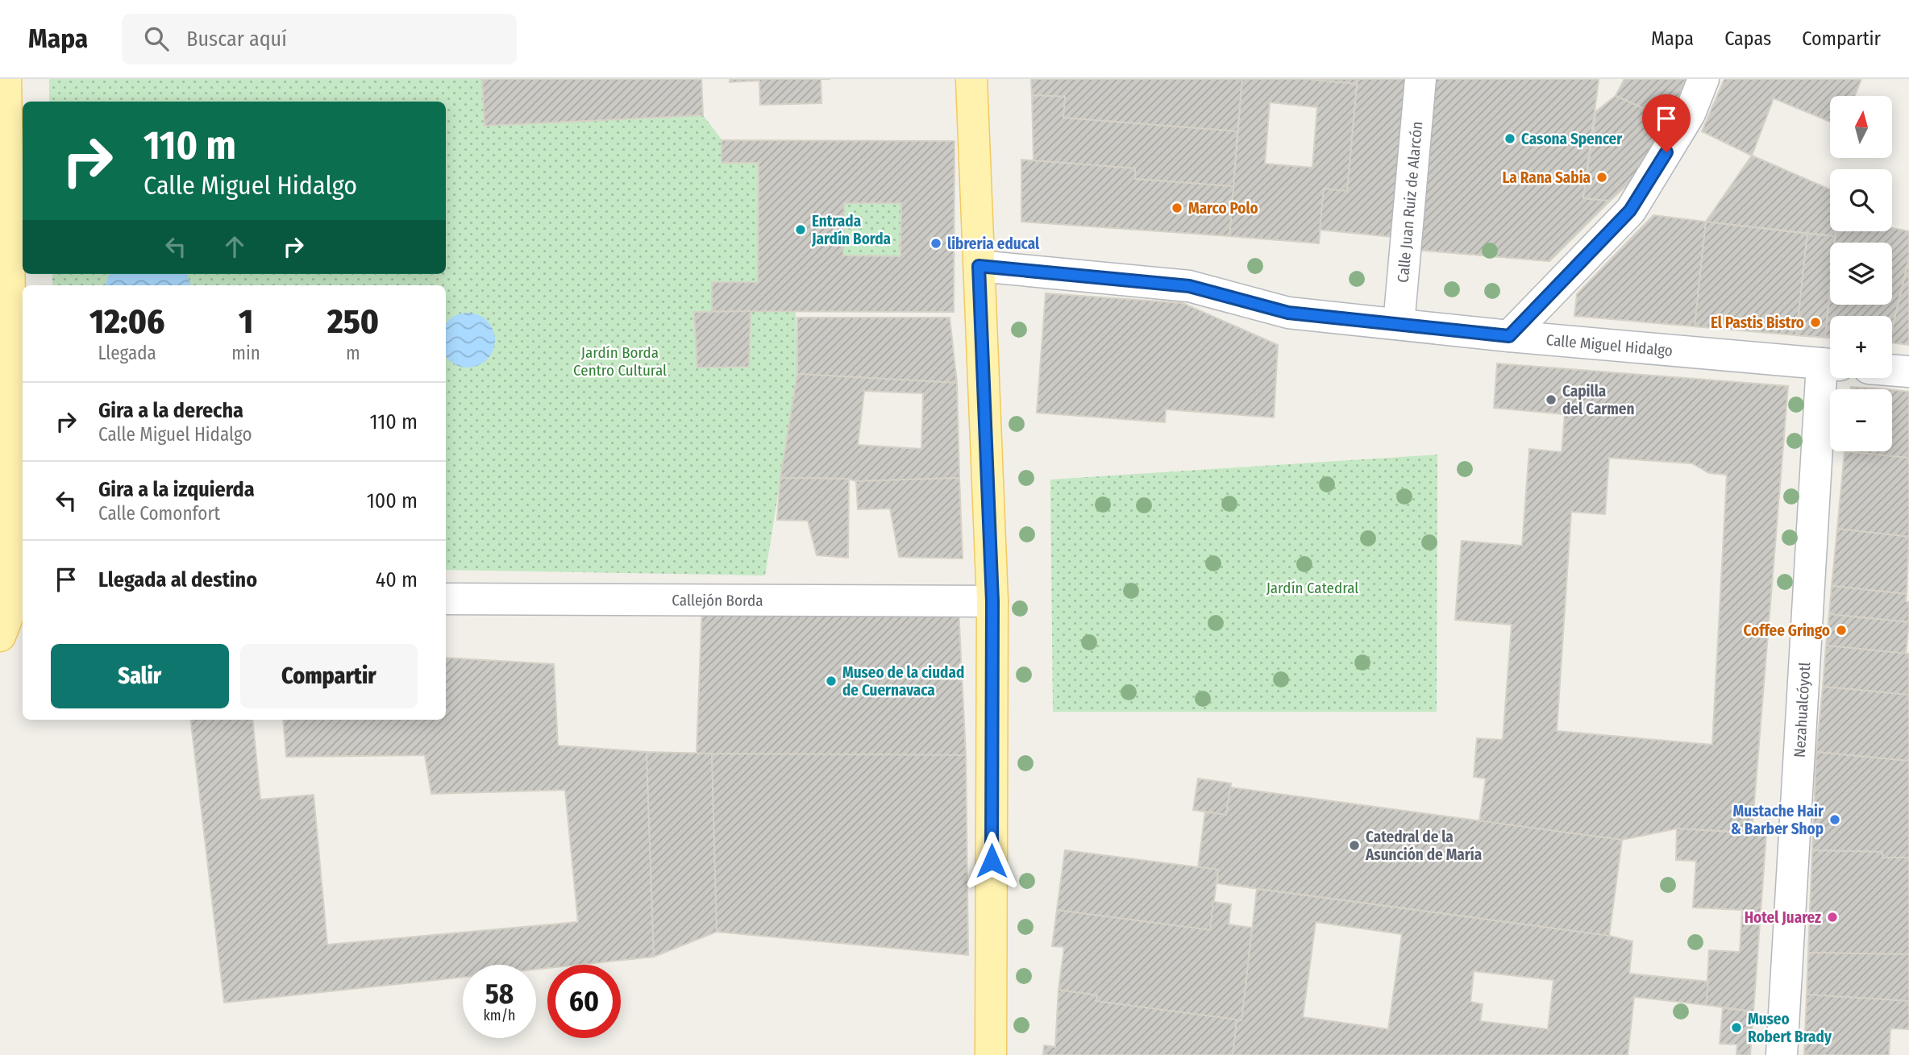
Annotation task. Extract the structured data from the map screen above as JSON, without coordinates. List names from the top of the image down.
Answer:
{
  "streets": {
    "street": [
      "Calle Juan Ruiz de Alarcón",
      "Calle Miguel Hidalgo",
      "Callejón Borda",
      "Nezahualcóyotl"
    ]
  },
  "crossings": [
    ["Calle Juan Ruiz de Alarcón", "Calle Miguel Hidalgo"]
  ],
  "parks": ["Jardín Borda Centro Cultural", "Jardín Catedral"],
  "places": [
    "Casona Spencer",
    "La Rana Sabia",
    "Marco Polo",
    "Entrada Jardín Borda",
    "libreria educal",
    "El Pastis Bistro",
    "Capilla del Carmen",
    "Coffee Gringo",
    "Museo de la ciudad de Cuernavaca",
    "Mustache Hair & Barber Shop",
    "Catedral de la Asunción de María",
    "Hotel Juarez",
    "Museo Robert Brady"
  ],
  "north": "top",
  "page": {
    "header": "Mapa",
    "search": "Buscar aquí",
    "nav": ["Mapa", "Capas", "Compartir"],
    "map_buttons": ["+", "−"],
    "turn": ["110 m", "Calle Miguel Hidalgo"],
    "eta": [
      "12:06",
      "Llegada",
      "1",
      "min",
      "250",
      "m"
    ],
    "list": [
      {
        "name": "Gira a la derecha",
        "note": "Calle Miguel Hidalgo",
        "value": "110 m"
      },
      {
        "name": "Gira a la izquierda",
        "note": "Calle Comonfort",
        "value": "100 m"
      },
      {
        "name": "Llegada al destino",
        "value": "40 m"
      }
    ],
    "buttons": ["Salir", "Compartir"],
    "speed": "58 km/h",
    "limit": "60"
  }
}
